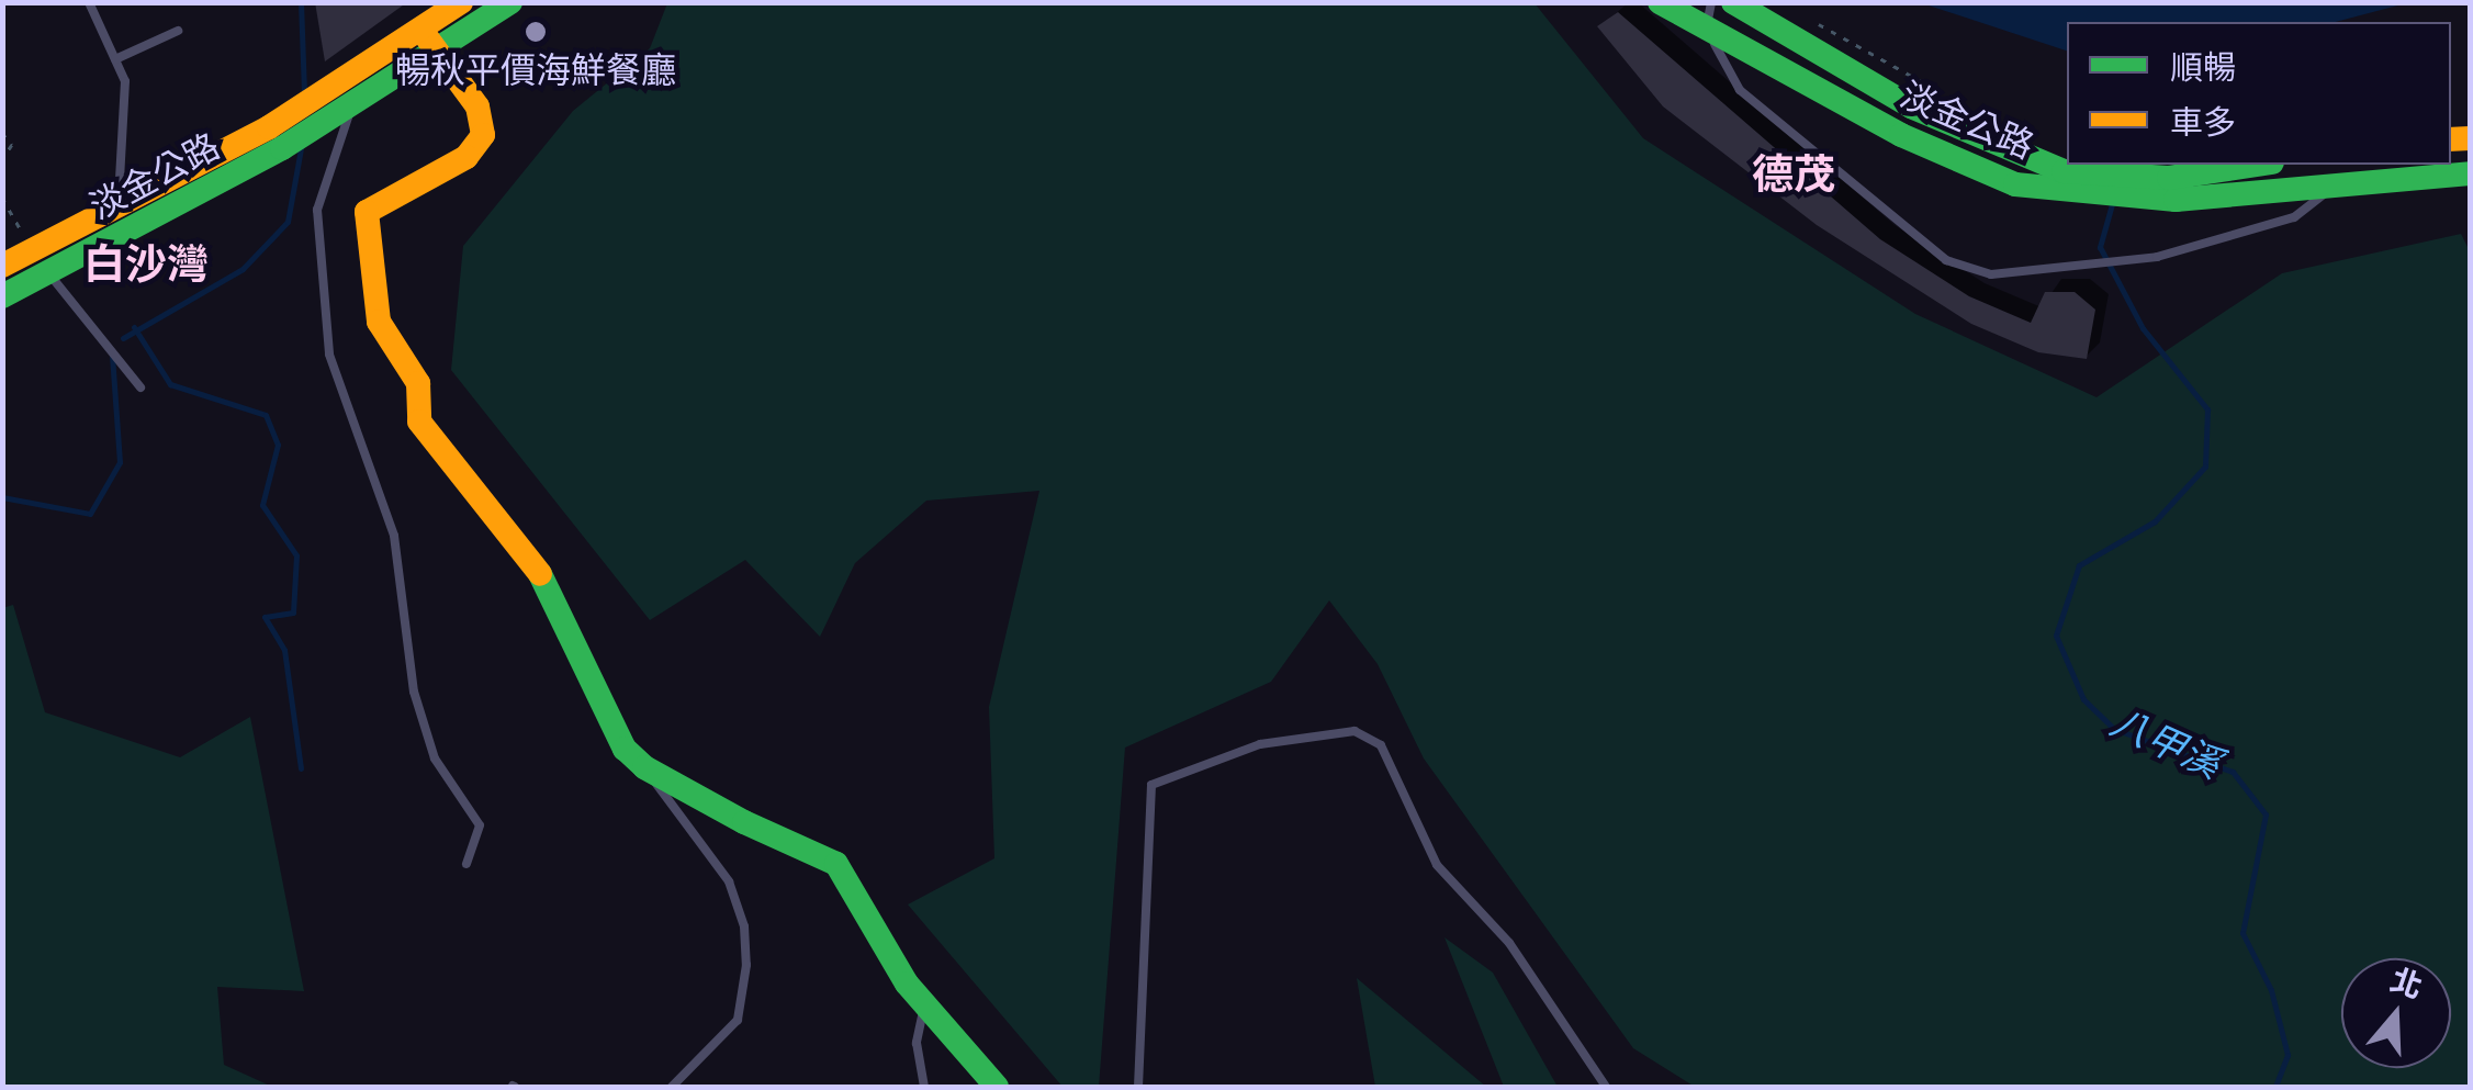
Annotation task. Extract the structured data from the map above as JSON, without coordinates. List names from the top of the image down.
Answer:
{
  "streets": {
    "main road": ["淡金公路"]
  },
  "districts": ["德茂", "白沙灣"],
  "water": ["八甲溪"],
  "places": ["暢秋平價海鮮餐廳"],
  "legend": ["順暢", "車多"],
  "north": "top"
}
